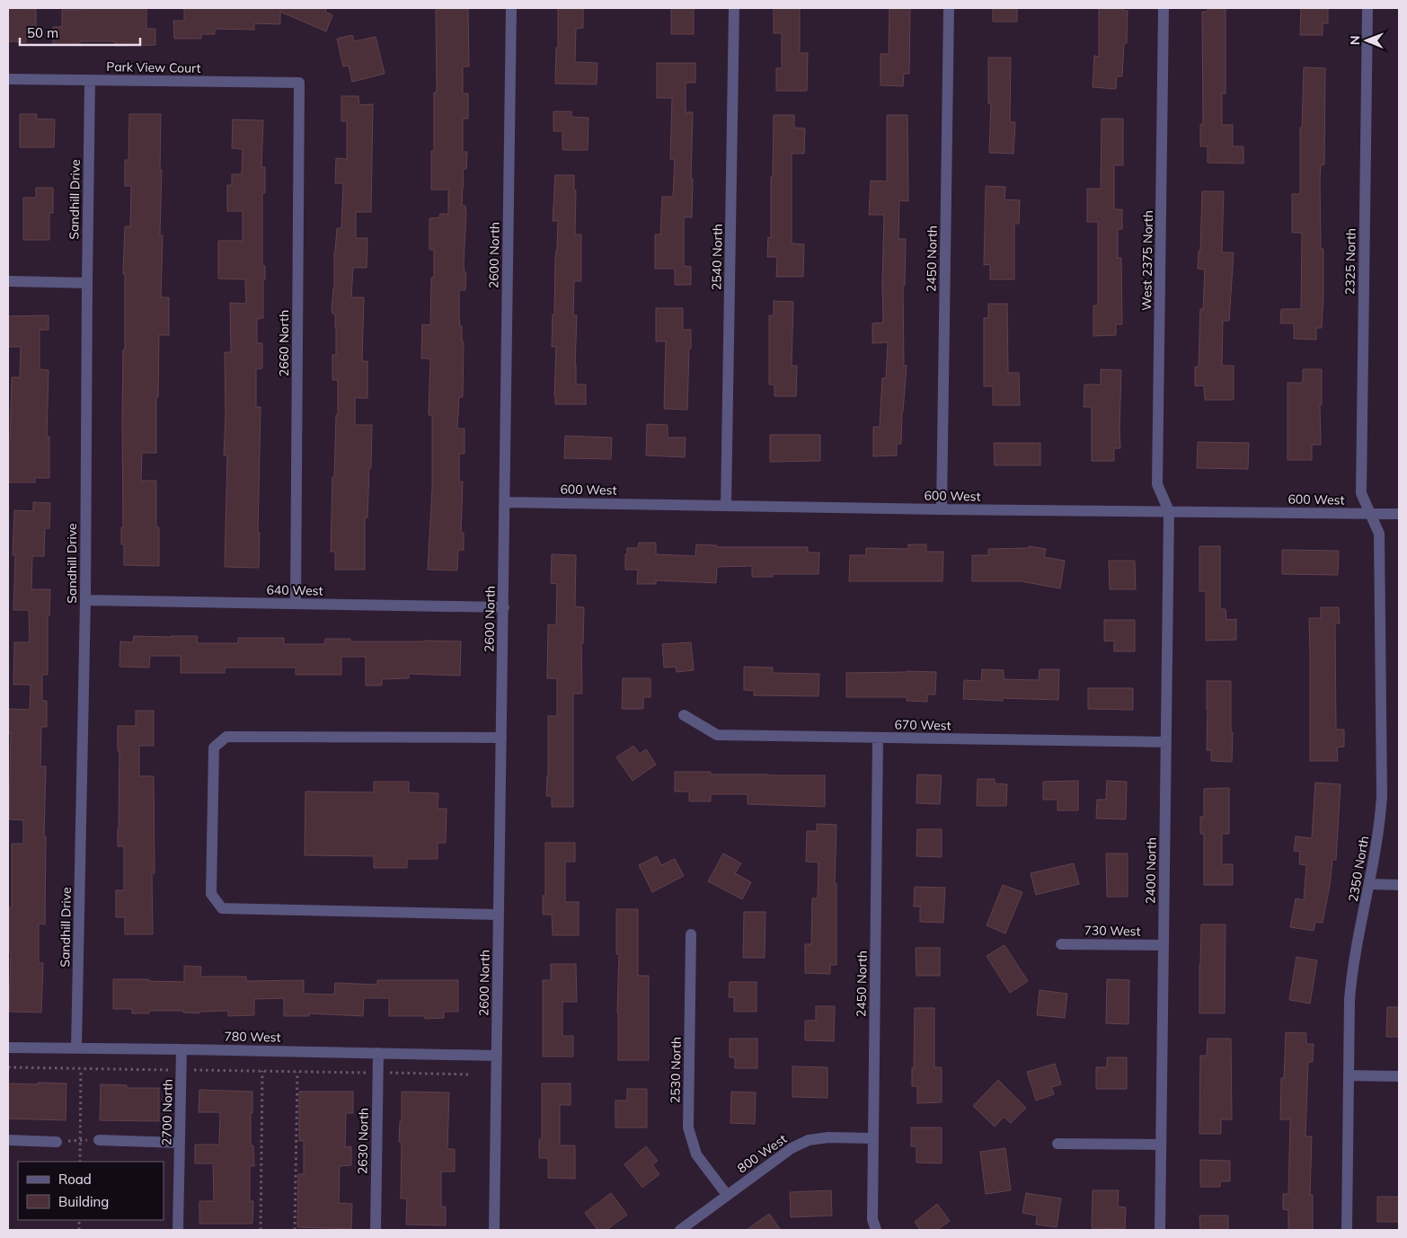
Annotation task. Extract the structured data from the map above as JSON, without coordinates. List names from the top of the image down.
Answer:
{
  "streets": {
    "street": [
      "Park View Court",
      "Sandhill Drive",
      "2600 North",
      "2540 North",
      "2450 North",
      "West 2375 North",
      "2325 North",
      "2660 North",
      "600 West",
      "640 West",
      "670 West",
      "2350 North",
      "2400 North",
      "730 West",
      "780 West",
      "2530 North",
      "2700 North",
      "2630 North",
      "800 West"
    ]
  },
  "crossings": [
    ["Park View Court", "Sandhill Drive"],
    ["Park View Court", "2660 North"],
    ["Sandhill Drive", "640 West"],
    ["Sandhill Drive", "780 West"],
    ["2600 North", "600 West"],
    ["2600 North", "640 West"],
    ["2600 North", "780 West"],
    ["2540 North", "600 West"],
    ["2450 North", "600 West"],
    ["2450 North", "670 West"],
    ["2450 North", "800 West"],
    ["West 2375 North", "600 West"],
    ["West 2375 North", "2400 North"],
    ["2325 North", "600 West"],
    ["2325 North", "2350 North"],
    ["2660 North", "640 West"],
    ["600 West", "2350 North"],
    ["600 West", "2400 North"],
    ["670 West", "2400 North"],
    ["2400 North", "730 West"],
    ["780 West", "2700 North"],
    ["780 West", "2630 North"],
    ["2530 North", "800 West"]
  ],
  "legend": ["Road", "Building"],
  "scale_bar": "50 m",
  "north": "left"
}
